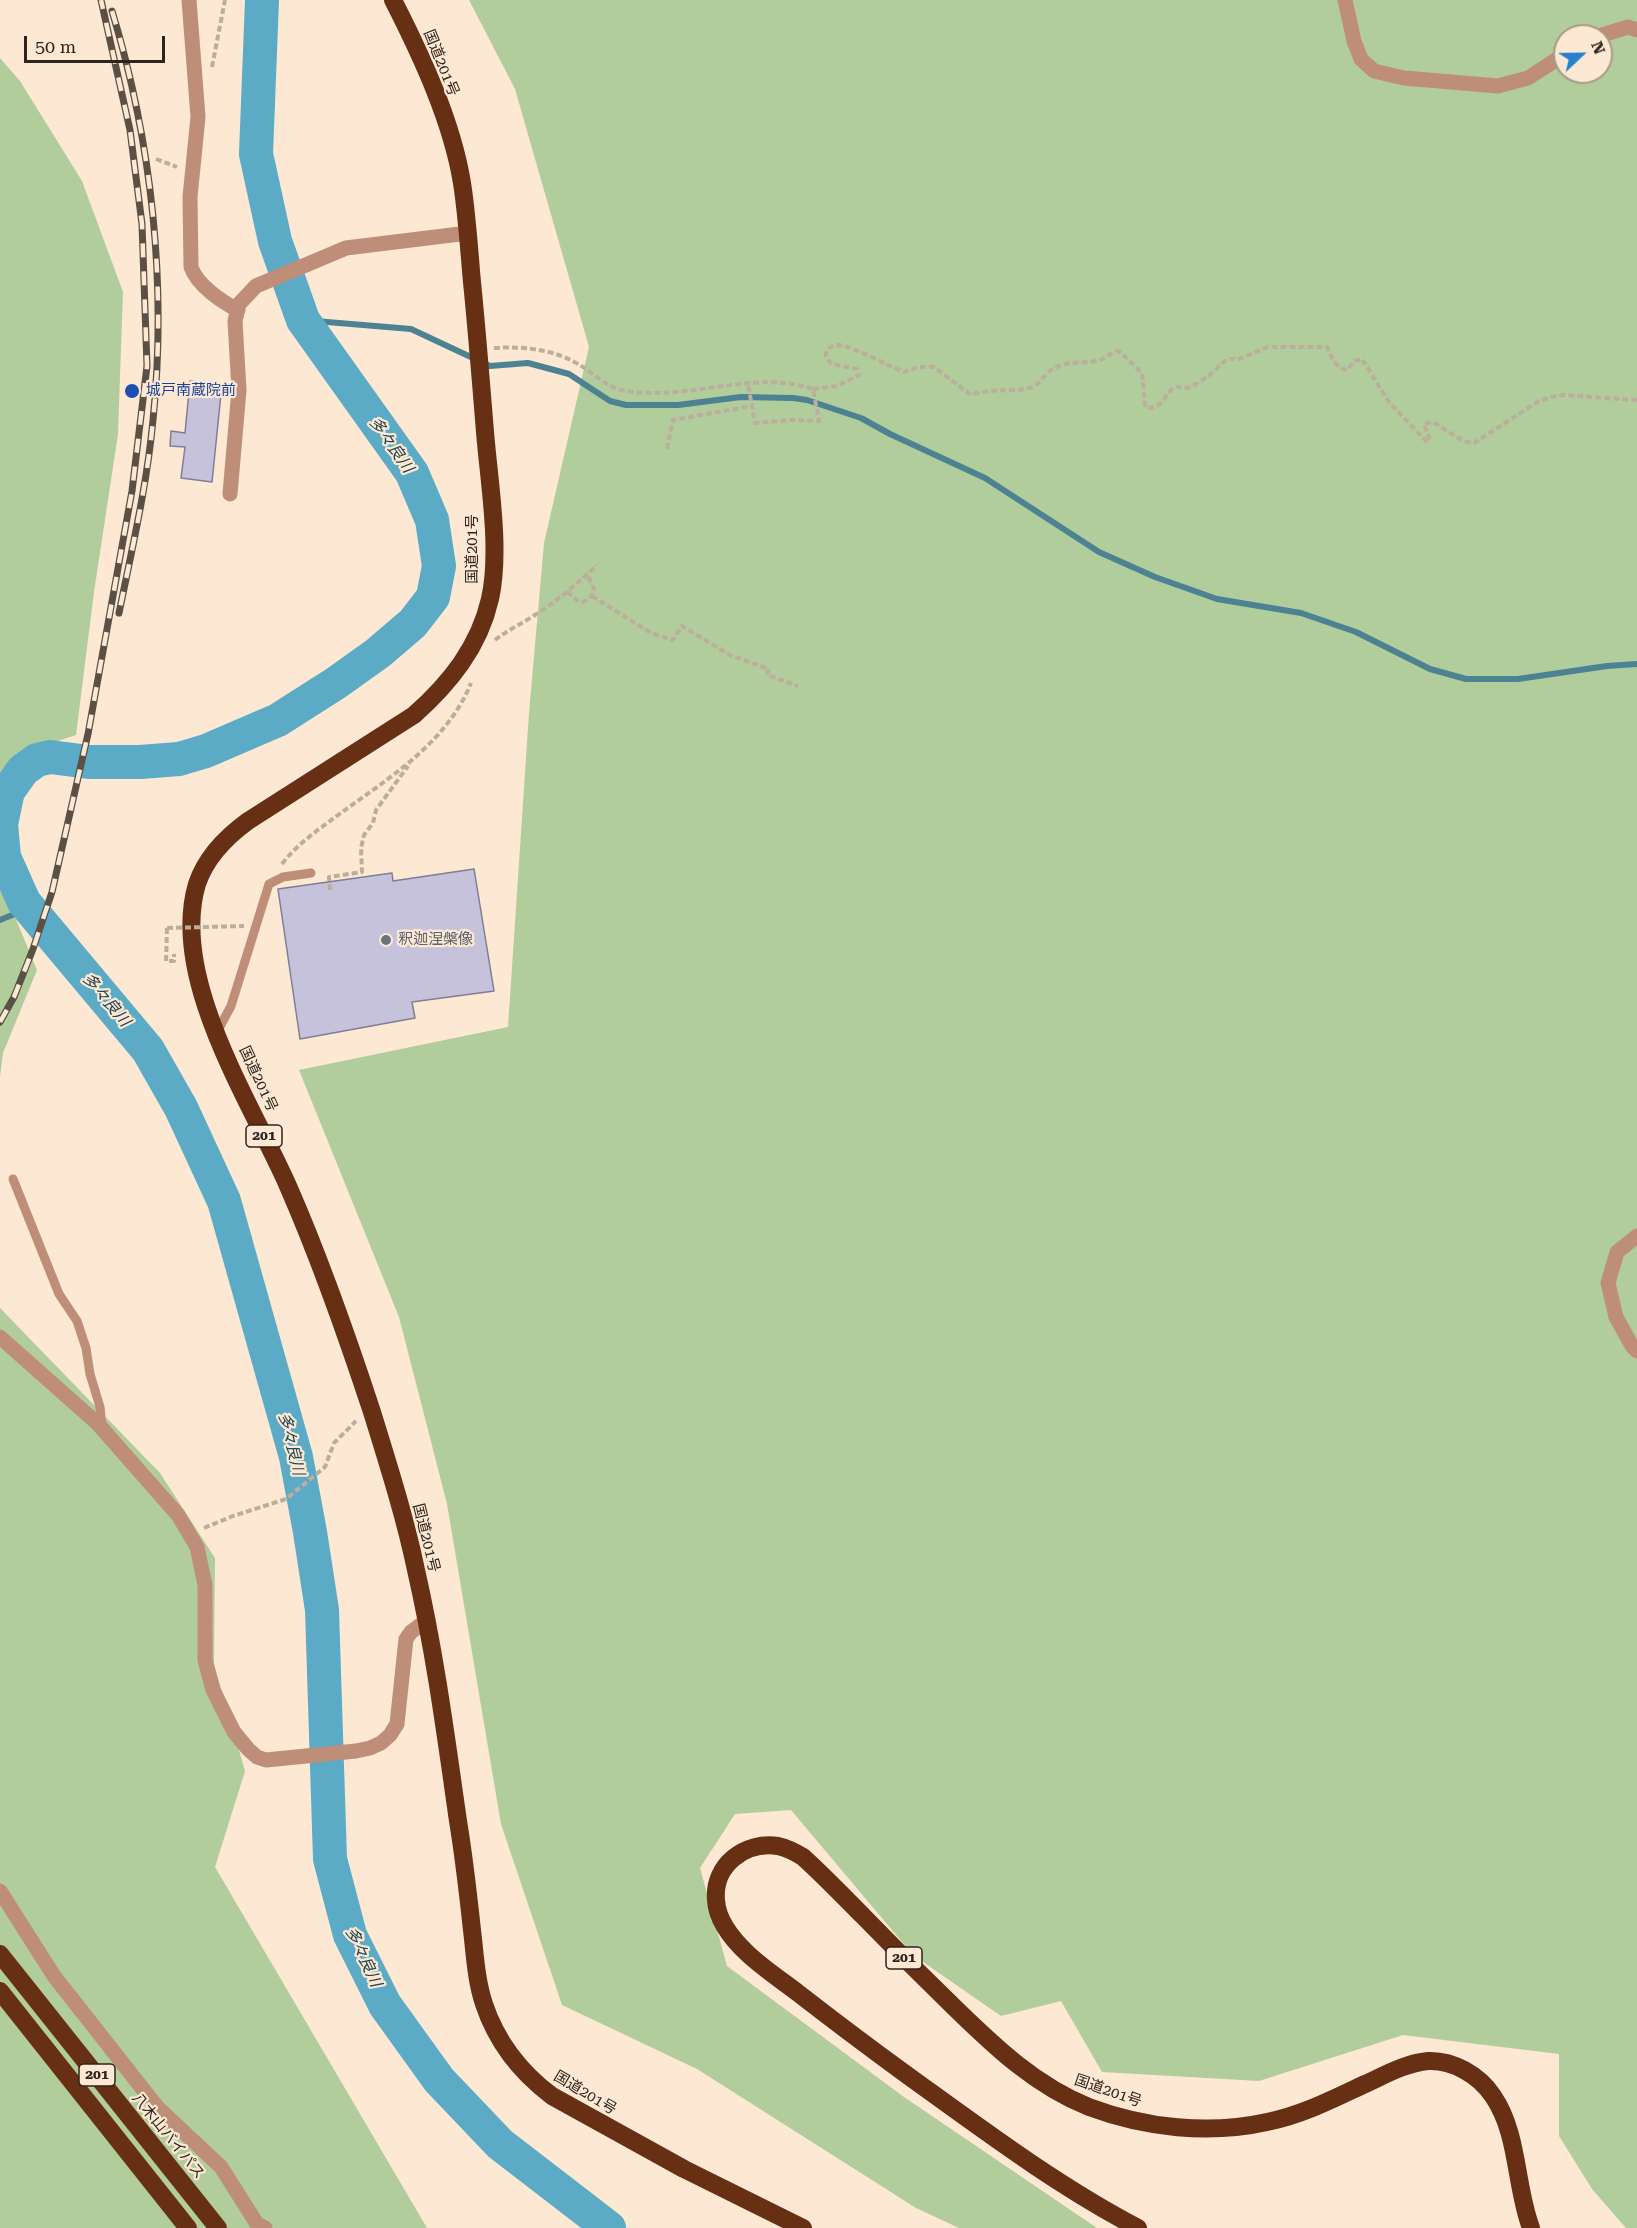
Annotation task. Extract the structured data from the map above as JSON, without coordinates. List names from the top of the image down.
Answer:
{
  "streets": {
    "highway": ["国道201号", "201", "八木山バイパス"]
  },
  "water": ["多々良川"],
  "places": ["城戸南蔵院前", "釈迦涅槃像"],
  "scale_bar": "50 m",
  "north": "right"
}
